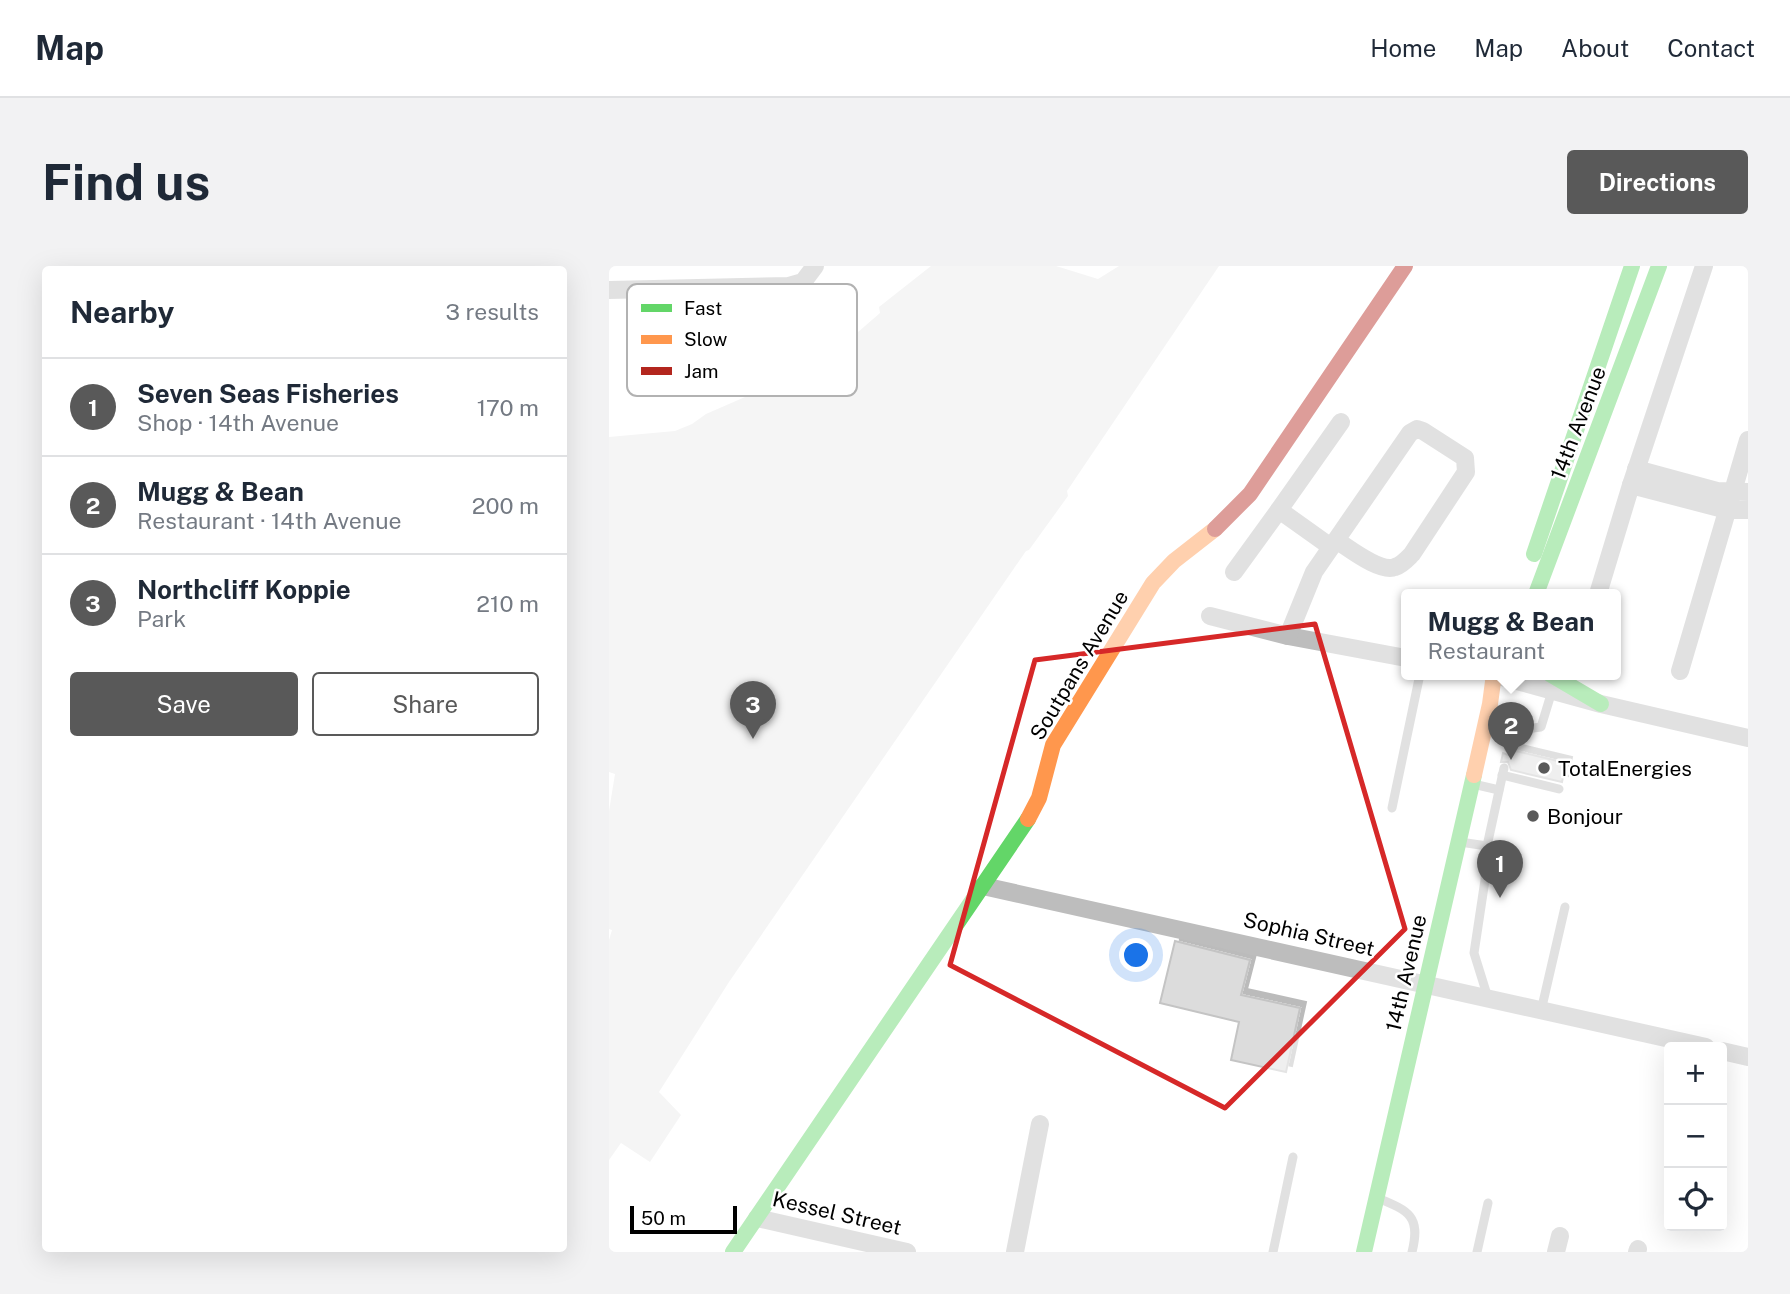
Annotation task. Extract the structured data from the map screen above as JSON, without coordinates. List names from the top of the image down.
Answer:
{
  "streets": {
    "main road": ["14th Avenue", "Soutpans Avenue"],
    "street": ["Sophia Street", "Kessel Street"]
  },
  "crossings": [
    ["14th Avenue", "Sophia Street"],
    ["Soutpans Avenue", "Sophia Street"],
    ["Soutpans Avenue", "Kessel Street"]
  ],
  "places": ["TotalEnergies", "Bonjour"],
  "legend": ["Fast", "Slow", "Jam"],
  "scale_bar": "50 m",
  "page": {
    "header": "Map",
    "nav": [
      "Home",
      "Map",
      "About",
      "Contact"
    ],
    "buttons": [
      "Directions",
      ["Save", "Share"]
    ],
    "title": "Find us",
    "heading": ["Nearby", "3 results"],
    "list": [
      {
        "mark": "1",
        "name": "Seven Seas Fisheries",
        "note": "Shop · 14th Avenue",
        "value": "170 m"
      },
      {
        "mark": "2",
        "name": "Mugg & Bean",
        "note": "Restaurant · 14th Avenue",
        "value": "200 m"
      },
      {
        "mark": "3",
        "name": "Northcliff Koppie",
        "note": "Park",
        "value": "210 m"
      }
    ],
    "popup": ["Mugg & Bean", "Restaurant"],
    "pins": ["3", "2", "1"],
    "map_buttons": ["+", "−"],
    "scale": "50 m"
  }
}
